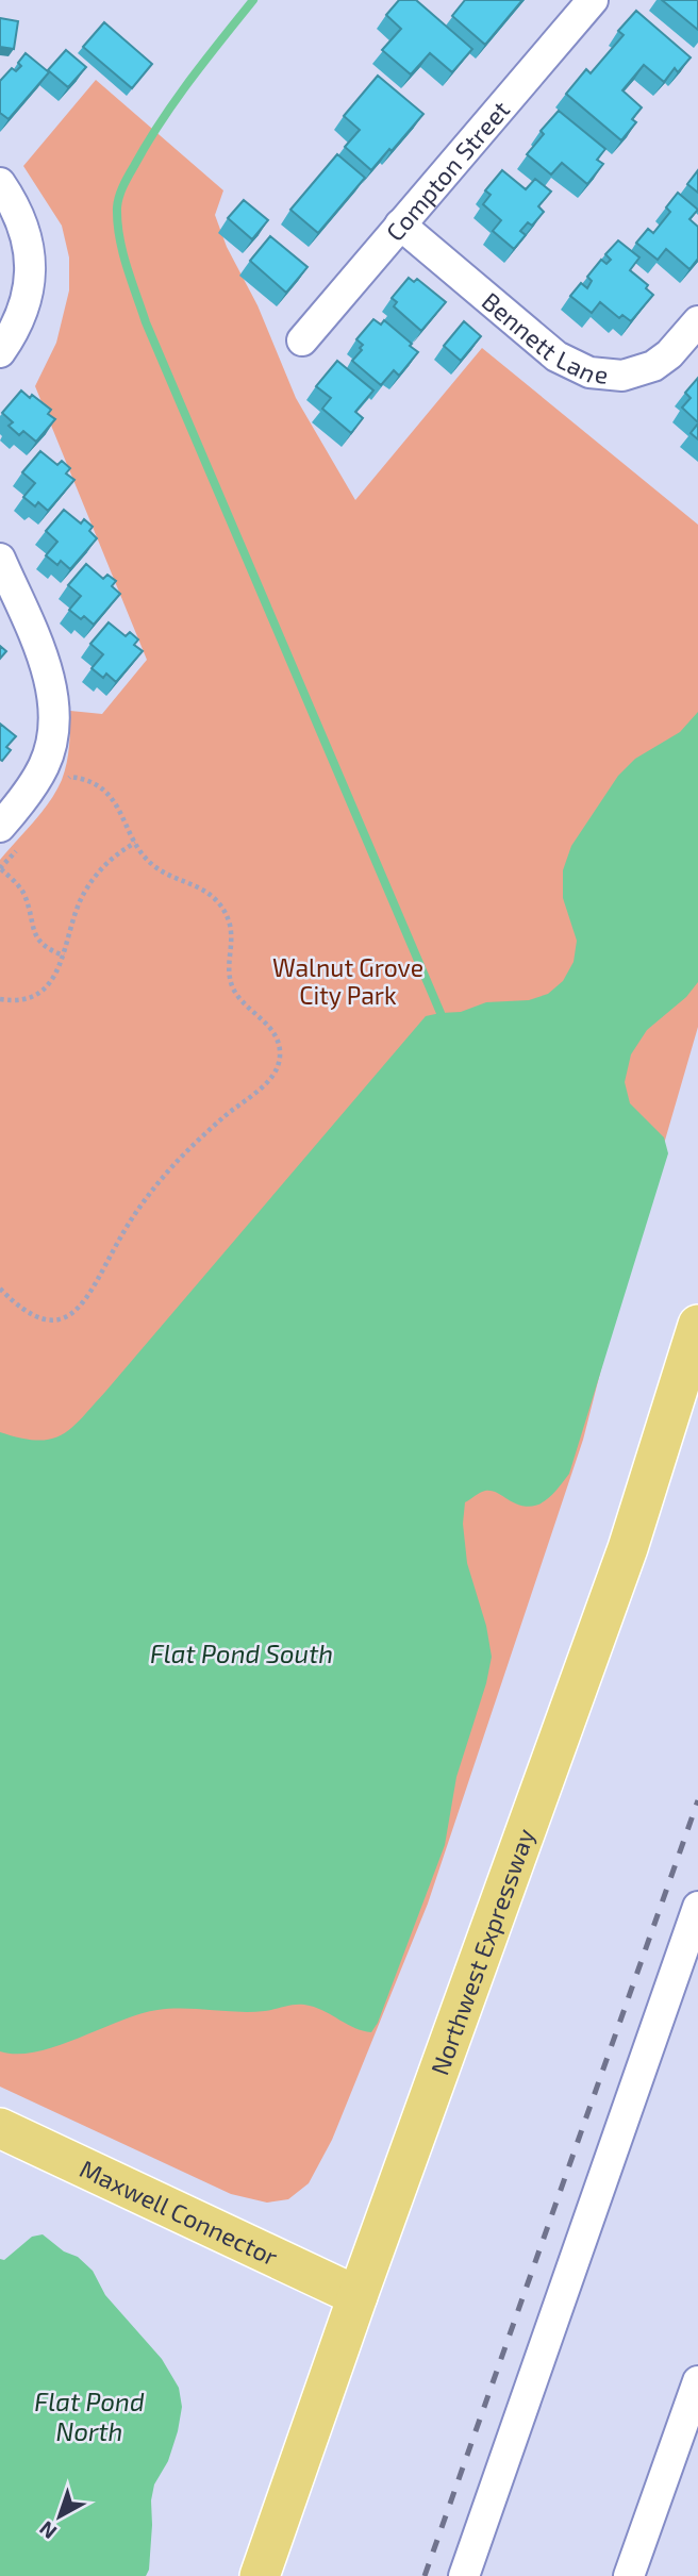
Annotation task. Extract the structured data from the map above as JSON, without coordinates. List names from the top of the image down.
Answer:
{
  "streets": {
    "main road": ["Northwest Expressway", "Maxwell Connector"],
    "street": ["Compton Street", "Bennett Lane"]
  },
  "crossings": [
    ["Compton Street", "Bennett Lane"],
    ["Northwest Expressway", "Maxwell Connector"]
  ],
  "water": ["Flat Pond South", "Flat Pond North"],
  "parks": ["Walnut Grove City Park"],
  "north": "bottom left"
}
